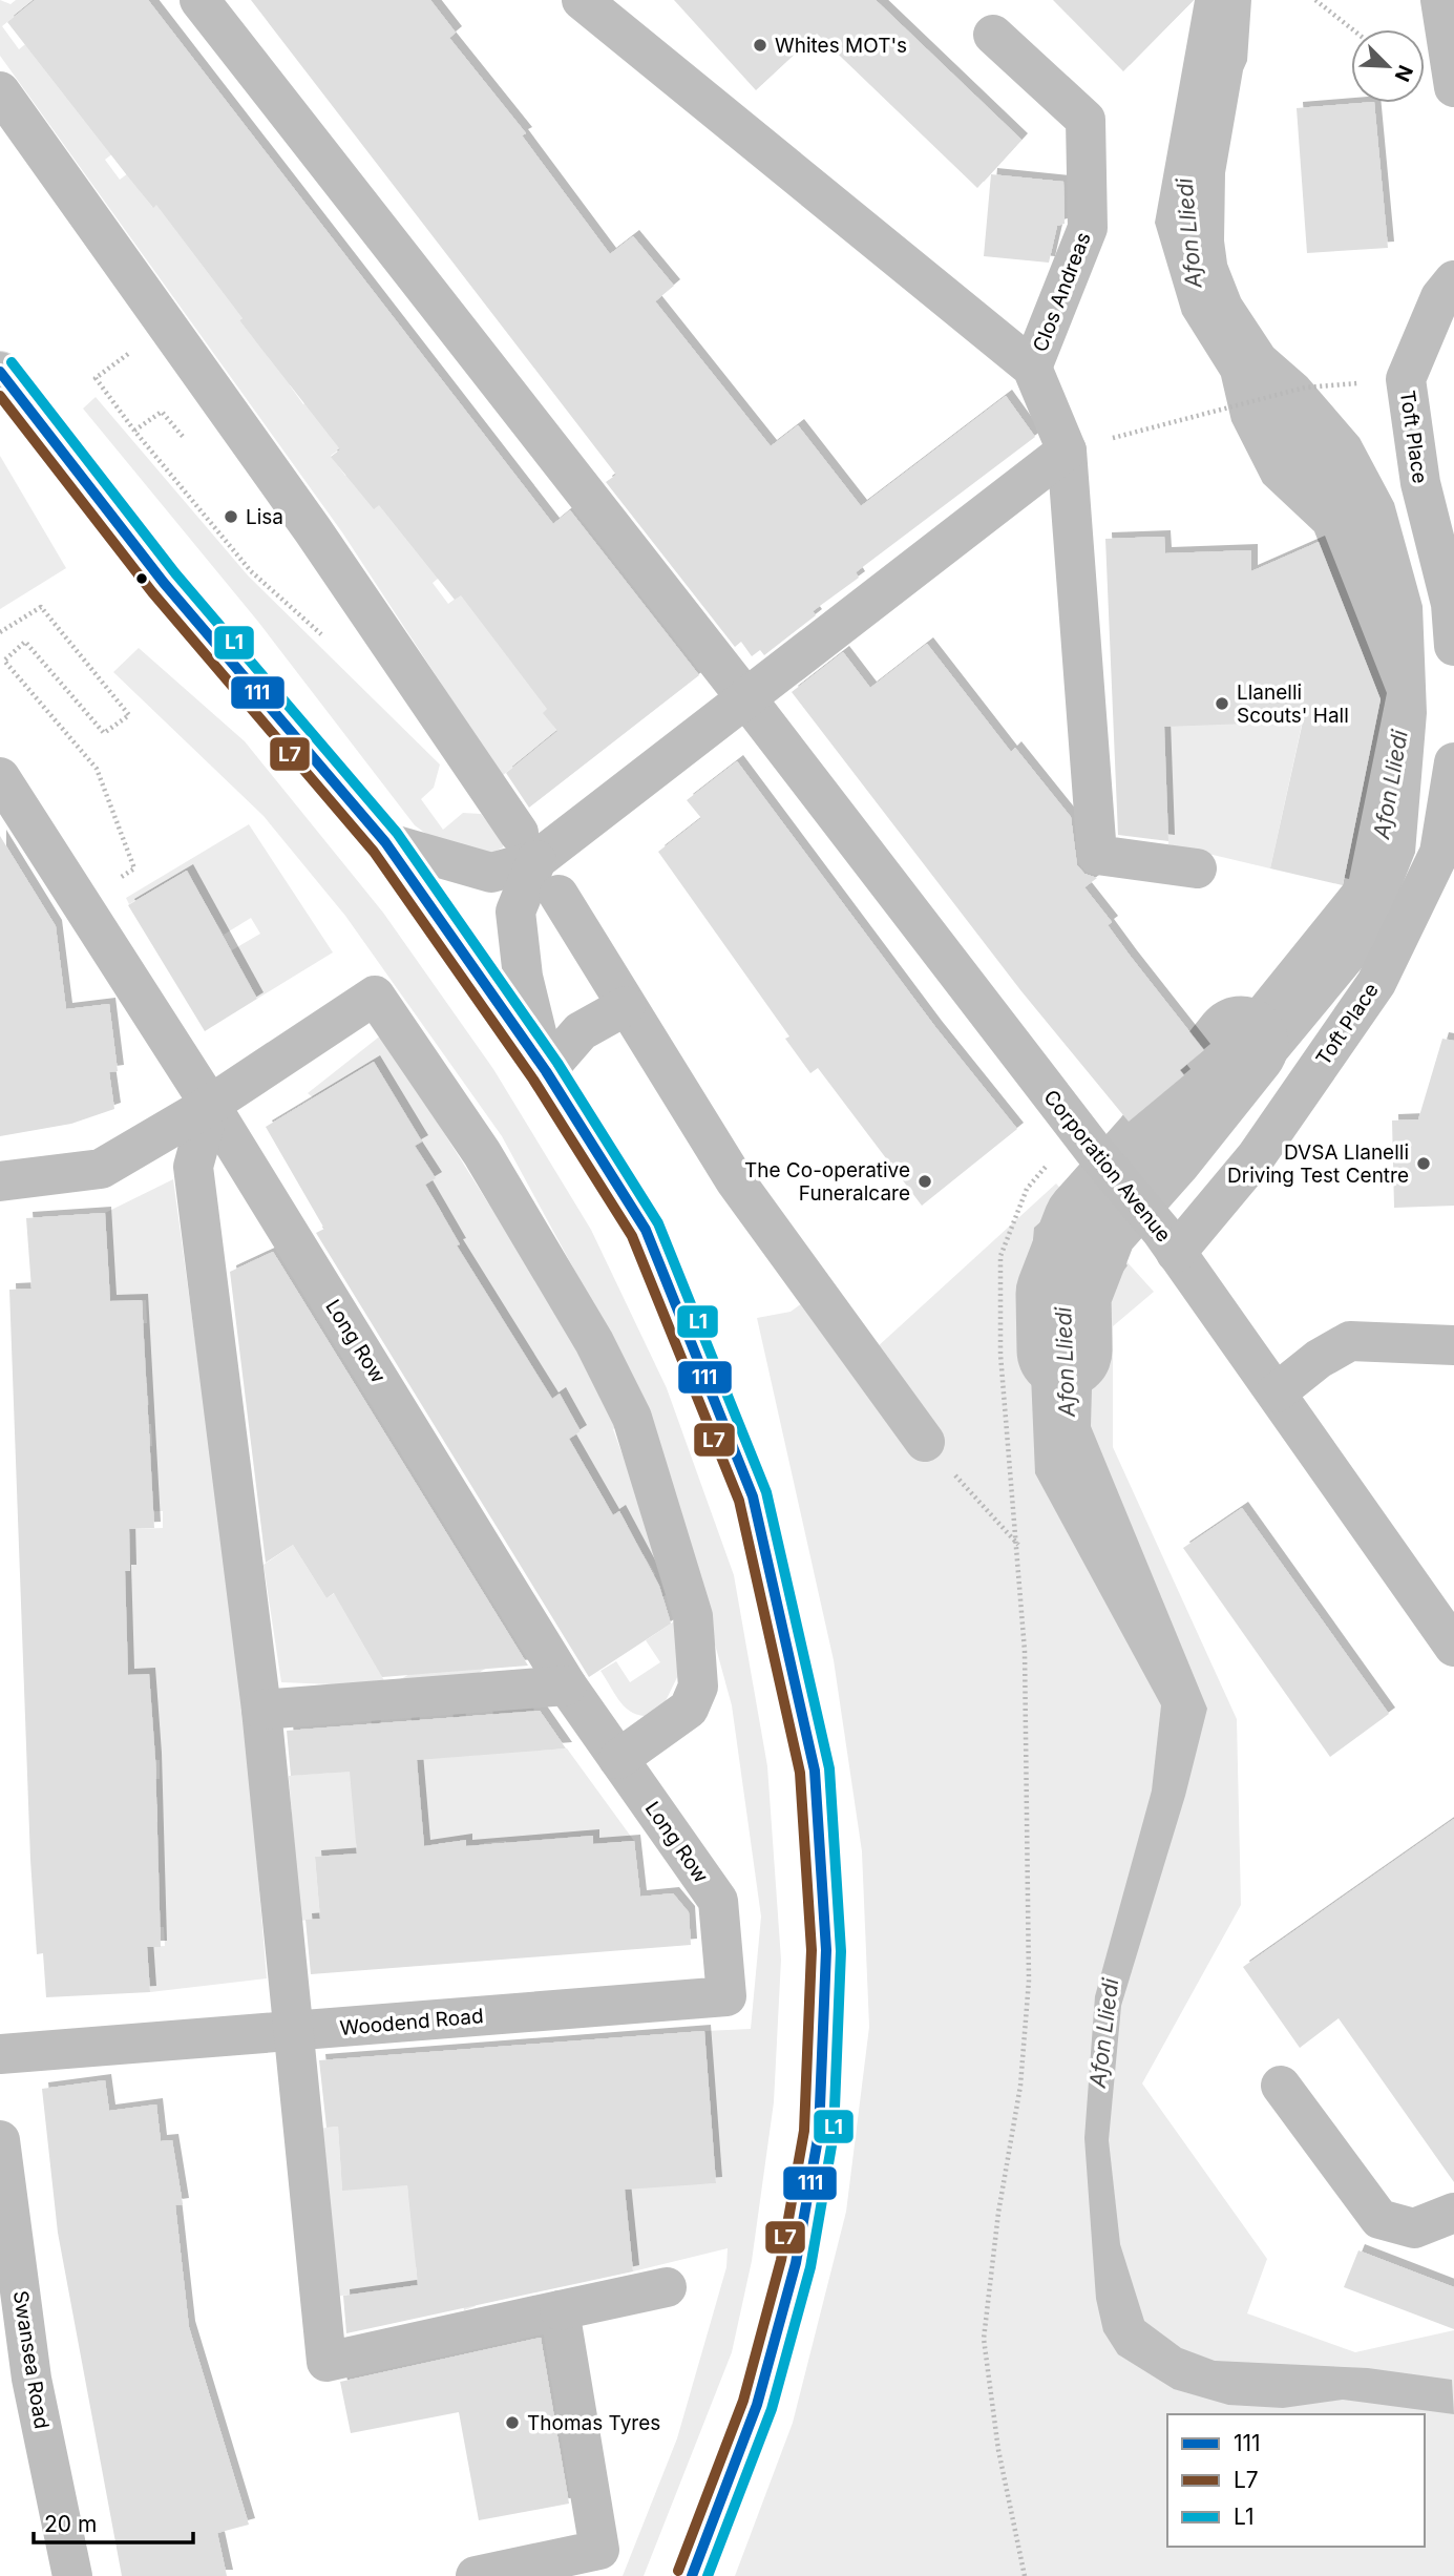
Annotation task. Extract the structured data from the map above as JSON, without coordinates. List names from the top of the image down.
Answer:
{
  "streets": {
    "street": [
      "Clos Andreas",
      "Toft Place",
      "Corporation Avenue",
      "Long Row",
      "Woodend Road",
      "Swansea Road"
    ]
  },
  "crossings": [
    ["Toft Place", "Corporation Avenue"],
    ["Long Row", "Woodend Road"]
  ],
  "water": ["Afon Lliedi"],
  "places": [
    "Whites MOT's",
    "Lisa",
    "Llanelli Scouts' Hall",
    "DVSA Llanelli Driving Test Centre",
    "The Co-operative Funeralcare",
    "Thomas Tyres"
  ],
  "lines": ["transit line L1", "transit line 111", "transit line L7"],
  "legend": ["111", "L7", "L1"],
  "scale_bar": "20 m",
  "north": "bottom right"
}
